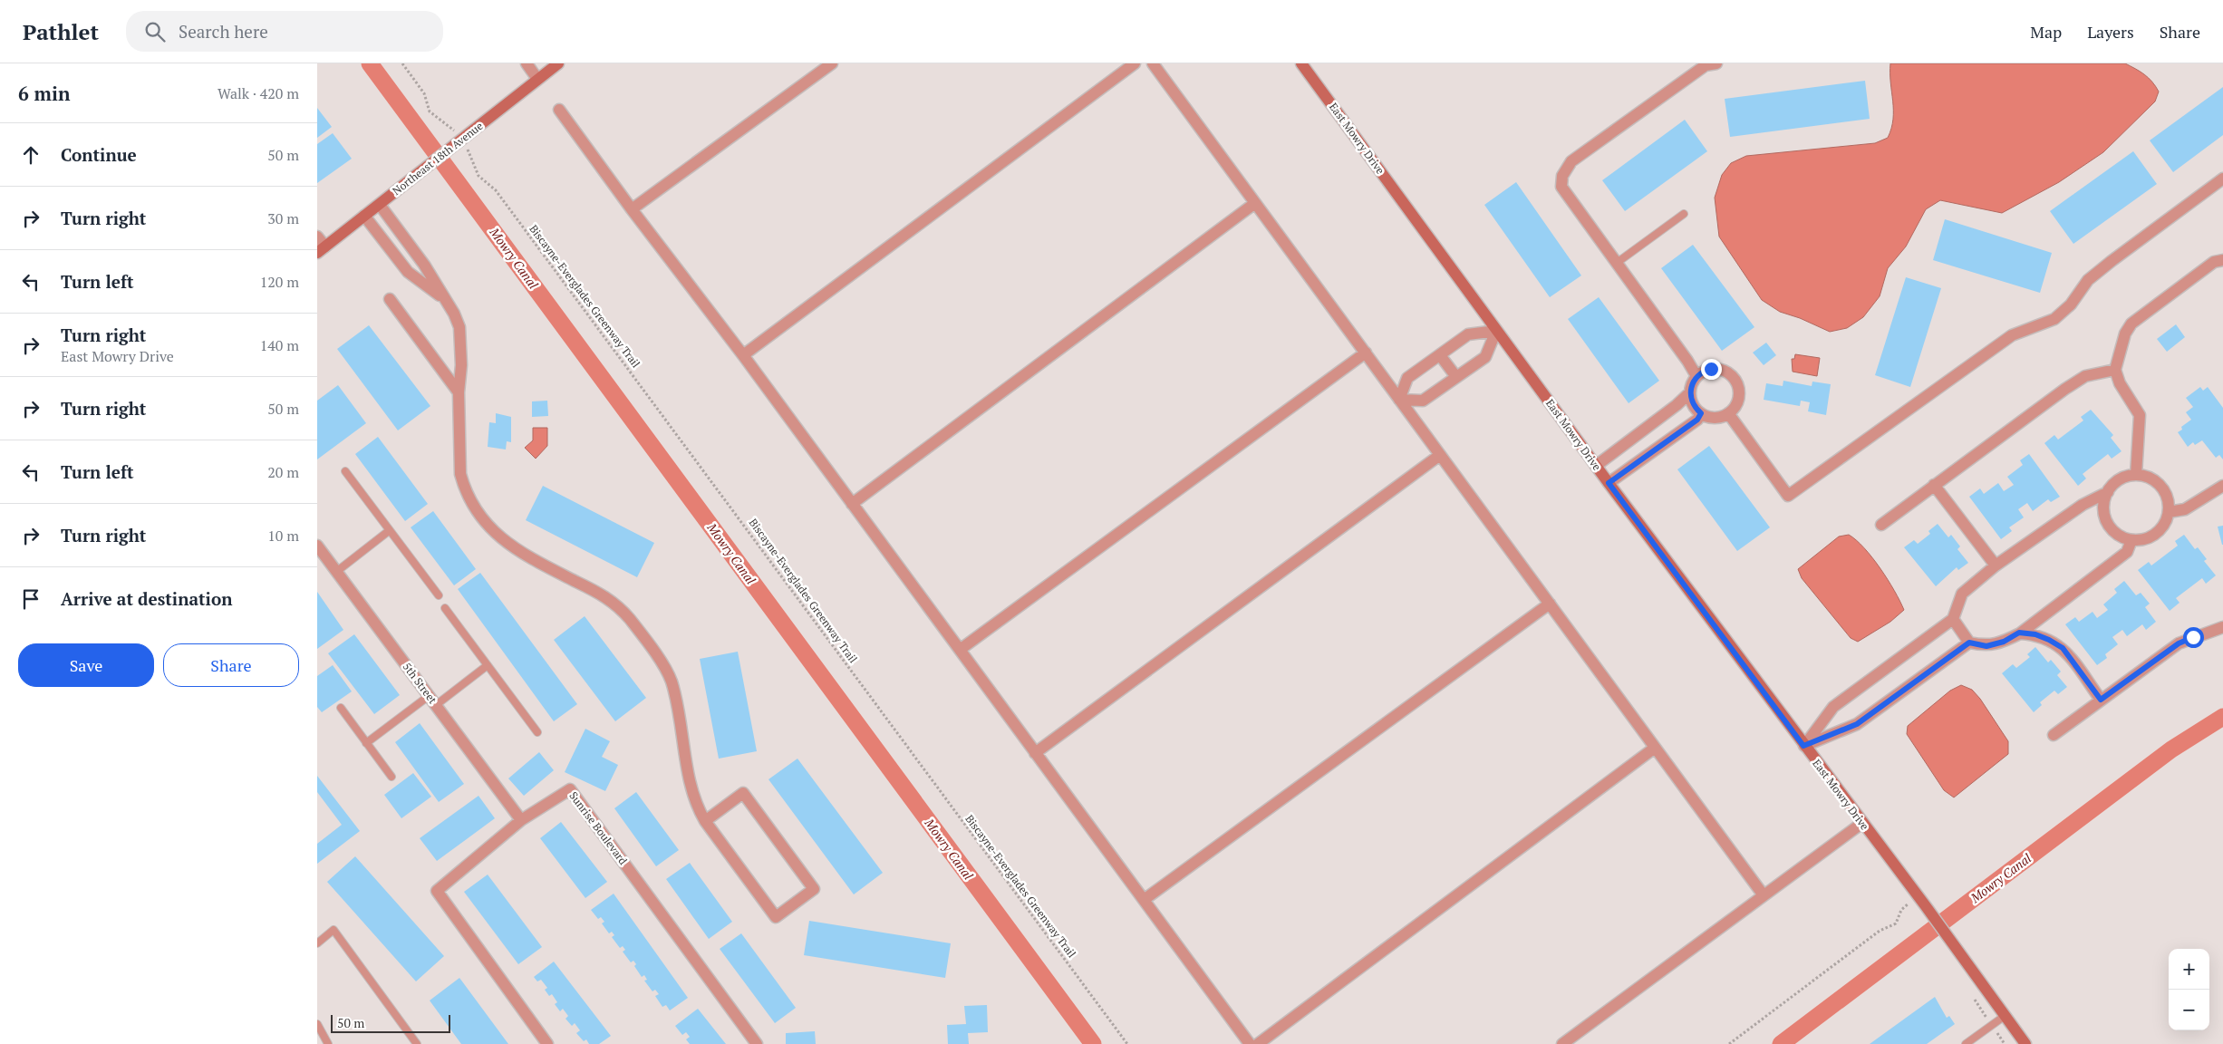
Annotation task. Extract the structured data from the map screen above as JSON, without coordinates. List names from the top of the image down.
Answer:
{
  "streets": {
    "street": [
      "East Mowry Drive",
      "Northeast 18th Avenue",
      "5th Street",
      "Sunrise Boulevard"
    ],
    "path": ["Biscayne-Everglades Greenway Trail"]
  },
  "crossings": [
    ["5th Street", "Sunrise Boulevard"]
  ],
  "water": ["Mowry Canal"],
  "scale_bar": "50 m",
  "page": {
    "header": "Pathlet",
    "search": "Search here",
    "nav": ["Map", "Layers", "Share"],
    "heading": ["6 min", "Walk · 420 m"],
    "list": [
      ["Continue", "50 m"],
      ["Turn right", "30 m"],
      ["Turn left", "120 m"],
      ["Turn right", "East Mowry Drive", "140 m"],
      ["Turn right", "50 m"],
      ["Turn left", "20 m"],
      ["Turn right", "10 m"],
      "Arrive at destination"
    ],
    "buttons": ["Save", "Share"],
    "map_buttons": ["+", "−"],
    "scale": "50 m"
  }
}
